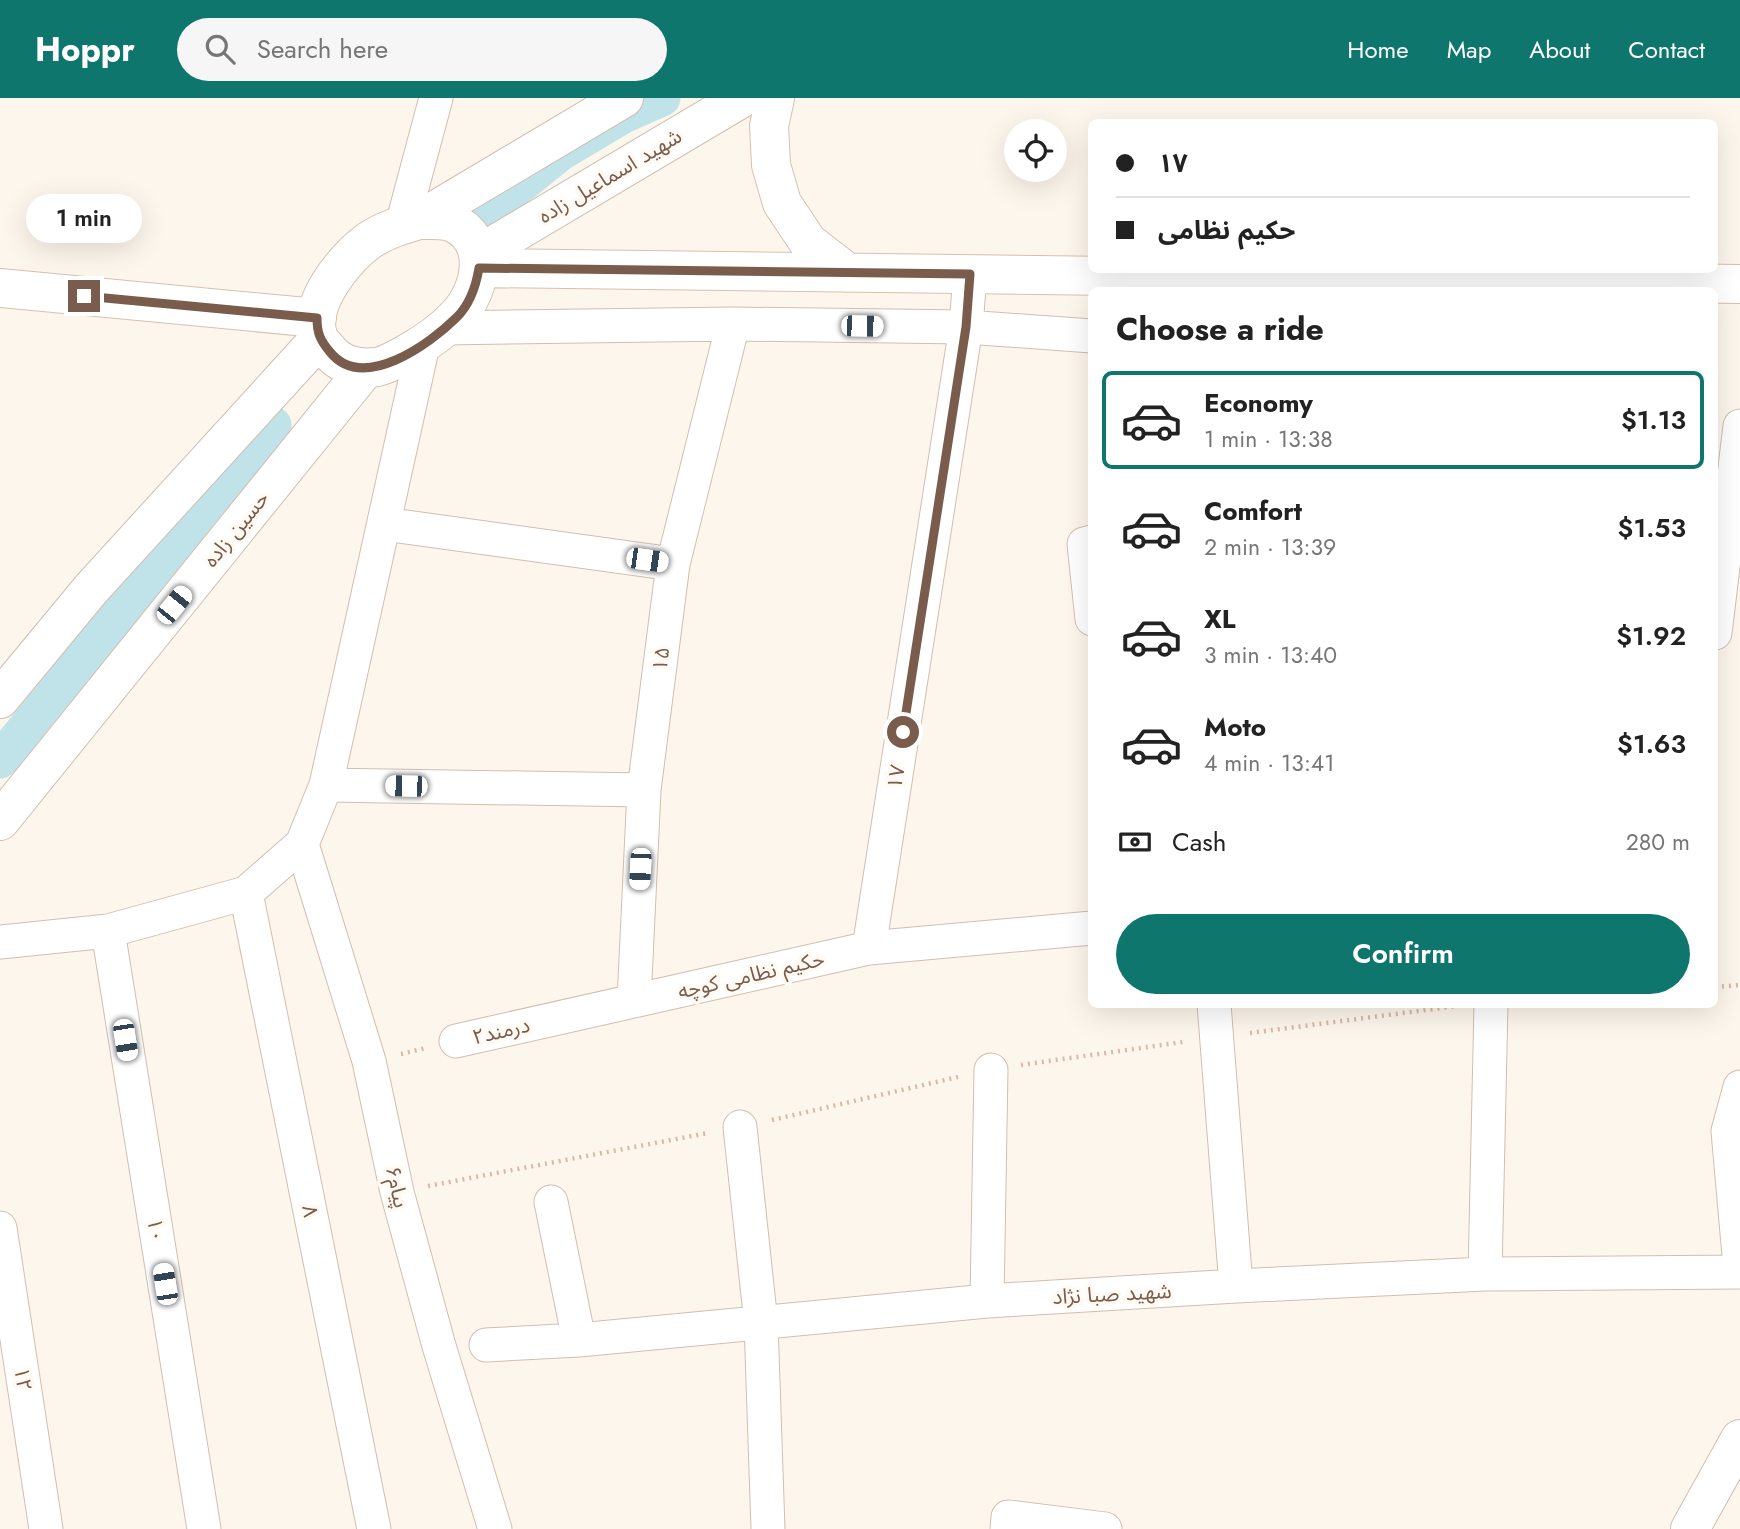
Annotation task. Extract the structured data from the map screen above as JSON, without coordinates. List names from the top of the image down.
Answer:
{
  "streets": {
    "main road": ["شهید اسماعیل زاده", "حسین زاده"],
    "street": [
      "۱۵",
      "۱۷",
      "حکیم نظامی کوچه",
      "درمند۲",
      "۶پیام",
      "۸",
      "۱۰",
      "شهید صبا نژاد",
      "۱۲"
    ]
  },
  "crossings": [
    ["شهید اسماعیل زاده", "حسین زاده"],
    ["۱۵", "حکیم نظامی کوچه"],
    ["۱۵", "درمند۲"],
    ["۱۷", "حکیم نظامی کوچه"],
    ["حکیم نظامی کوچه", "درمند۲"],
    ["درمند۲", "۶پیام"]
  ],
  "page": {
    "header": "Hoppr",
    "search": "Search here",
    "nav": [
      "Home",
      "Map",
      "About",
      "Contact"
    ],
    "banner": ["۱۷", "حکیم نظامی"],
    "bubble": "1 min",
    "heading": "Choose a ride",
    "list": [
      {
        "name": "Economy",
        "note": "1 min · 13:38",
        "value": "$1.13"
      },
      {
        "name": "Comfort",
        "note": "2 min · 13:39",
        "value": "$1.53"
      },
      {
        "name": "XL",
        "note": "3 min · 13:40",
        "value": "$1.92"
      },
      {
        "name": "Moto",
        "note": "4 min · 13:41",
        "value": "$1.63"
      }
    ],
    "pay": ["Cash", "280 m"],
    "buttons": "Confirm"
  }
}
